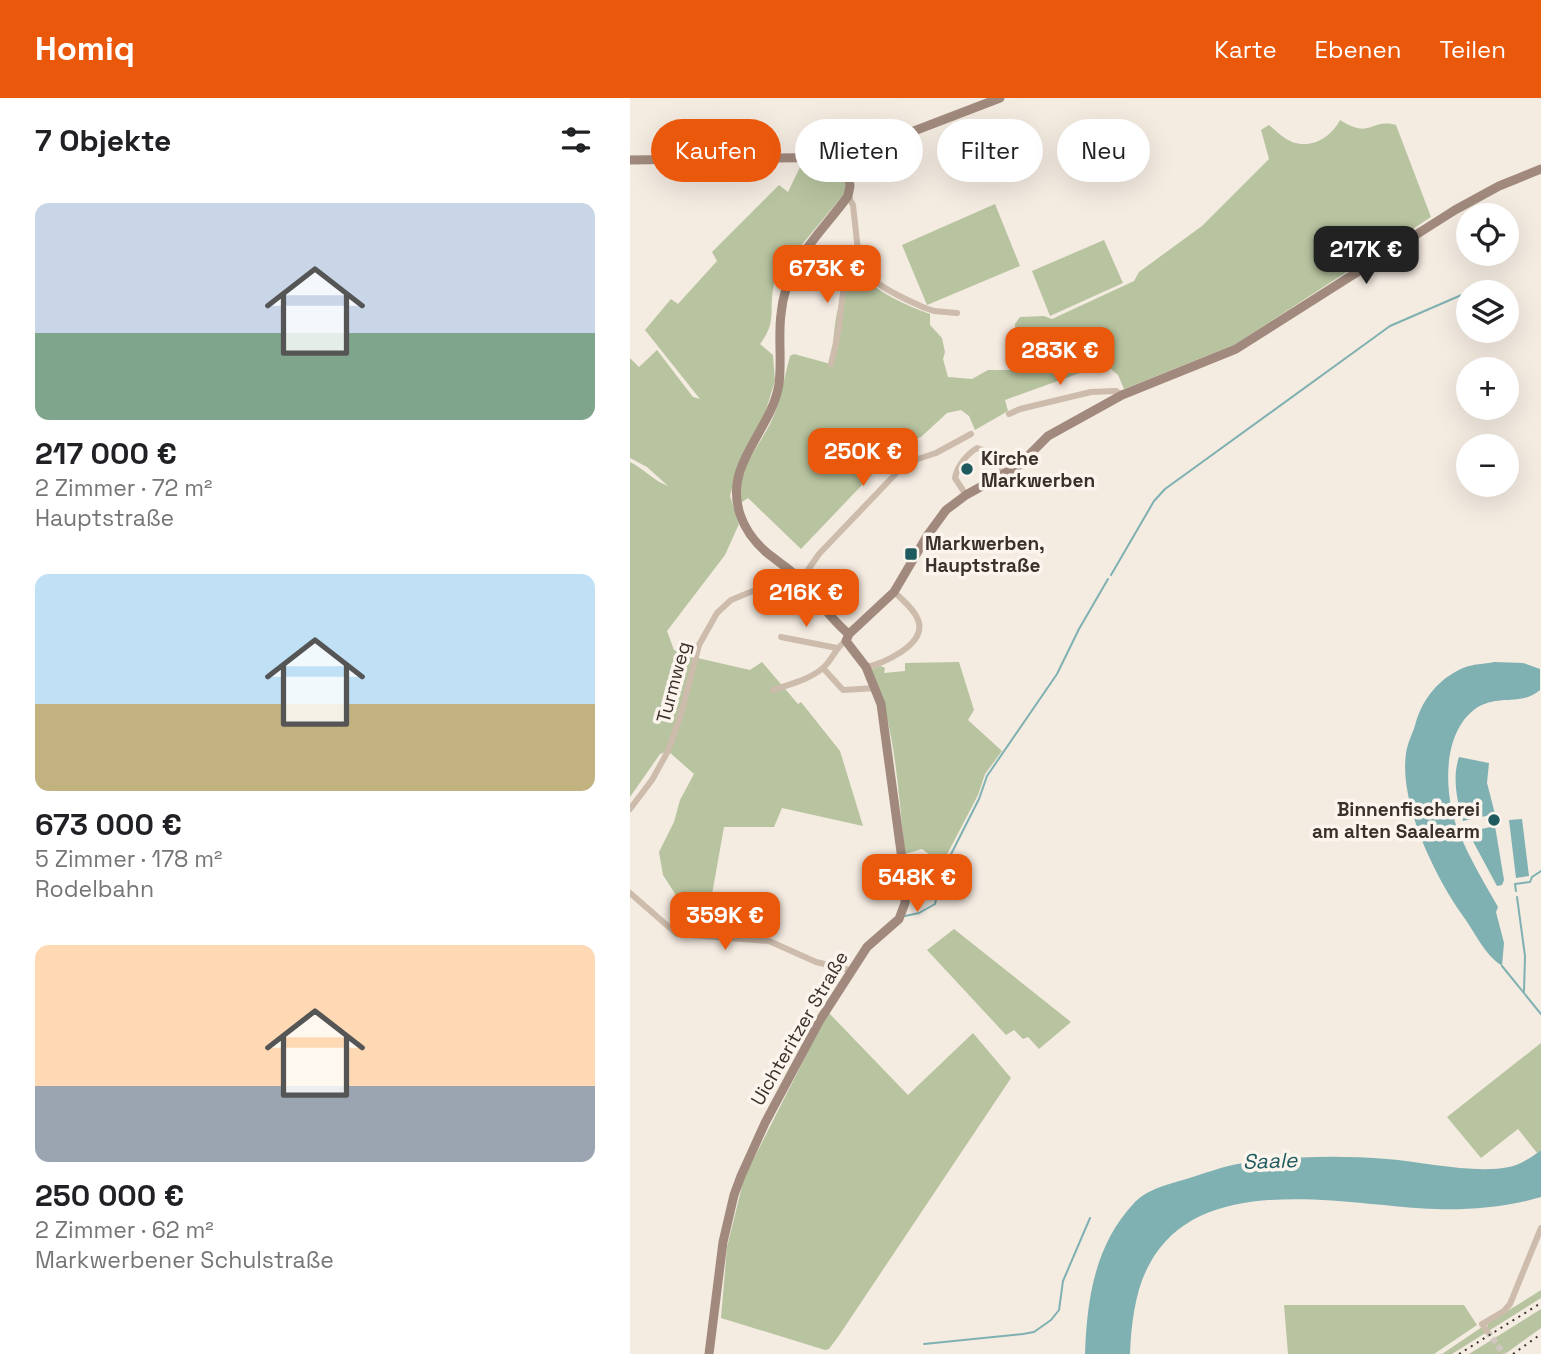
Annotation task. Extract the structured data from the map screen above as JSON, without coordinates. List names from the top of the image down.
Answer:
{
  "streets": {
    "main road": ["Uichteritzer Straße"],
    "street": ["Turmweg"]
  },
  "crossings": [
    ["Turmweg", "Uichteritzer Straße"]
  ],
  "water": ["Saale"],
  "places": {
    "other": ["Kirche Markwerben", "Binnenfischerei am alten Saalearm"],
    "transit": ["Markwerben, Hauptstraße"]
  },
  "page": {
    "header": "Homiq",
    "nav": ["Karte", "Ebenen", "Teilen"],
    "heading": "7 Objekte",
    "chip": [
      "Kaufen",
      "Mieten",
      "Filter",
      "Neu"
    ],
    "list": [
      {
        "name": "217 000 €",
        "note": "2 Zimmer · 72 m² · Hauptstraße"
      },
      {
        "name": "673 000 €",
        "note": "5 Zimmer · 178 m² · Rodelbahn"
      },
      {
        "name": "250 000 €",
        "note": "2 Zimmer · 62 m² · Markwerbener Schulstraße"
      }
    ],
    "map_buttons": ["+", "−"],
    "price": [
      "217K €",
      "673K €",
      "283K €",
      "250K €",
      "216K €",
      "548K €",
      "359K €"
    ]
  }
}
